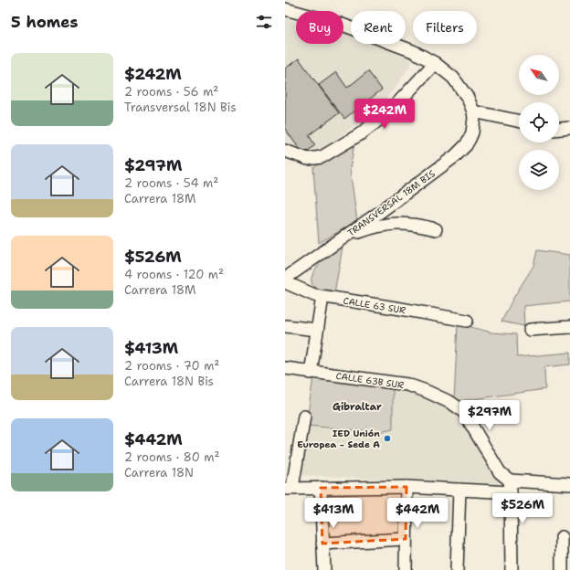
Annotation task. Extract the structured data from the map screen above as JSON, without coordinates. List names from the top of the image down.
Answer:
{
  "streets": {
    "street": ["TRANSVERSAL 18M BIS", "CALLE 63 SUR", "CALLE 63B SUR"]
  },
  "districts": ["Gibraltar"],
  "places": ["IED Unión Europea - Sede A"],
  "north": "top left",
  "page": {
    "heading": "5 homes",
    "chip": ["Buy", "Rent", "Filters"],
    "list": [
      {
        "name": "$242M",
        "note": "2 rooms · 56 m² · Transversal 18N Bis"
      },
      {
        "name": "$297M",
        "note": "2 rooms · 54 m² · Carrera 18M"
      },
      {
        "name": "$526M",
        "note": "4 rooms · 120 m² · Carrera 18M"
      },
      {
        "name": "$413M",
        "note": "2 rooms · 70 m² · Carrera 18N Bis"
      },
      {
        "name": "$442M",
        "note": "2 rooms · 80 m² · Carrera 18N"
      }
    ],
    "price": [
      "$242M",
      "$297M",
      "$526M",
      "$413M",
      "$442M"
    ]
  }
}
